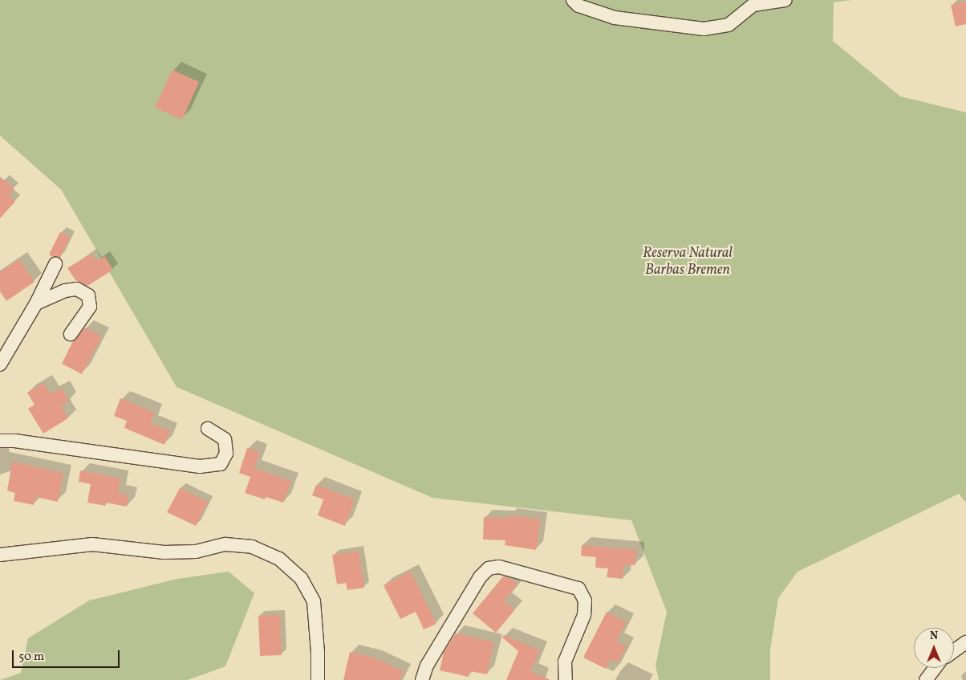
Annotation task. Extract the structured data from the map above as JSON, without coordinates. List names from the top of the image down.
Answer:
{
  "parks": ["Reserva Natural Barbas Bremen"],
  "scale_bar": "50 m",
  "north": "top"
}
